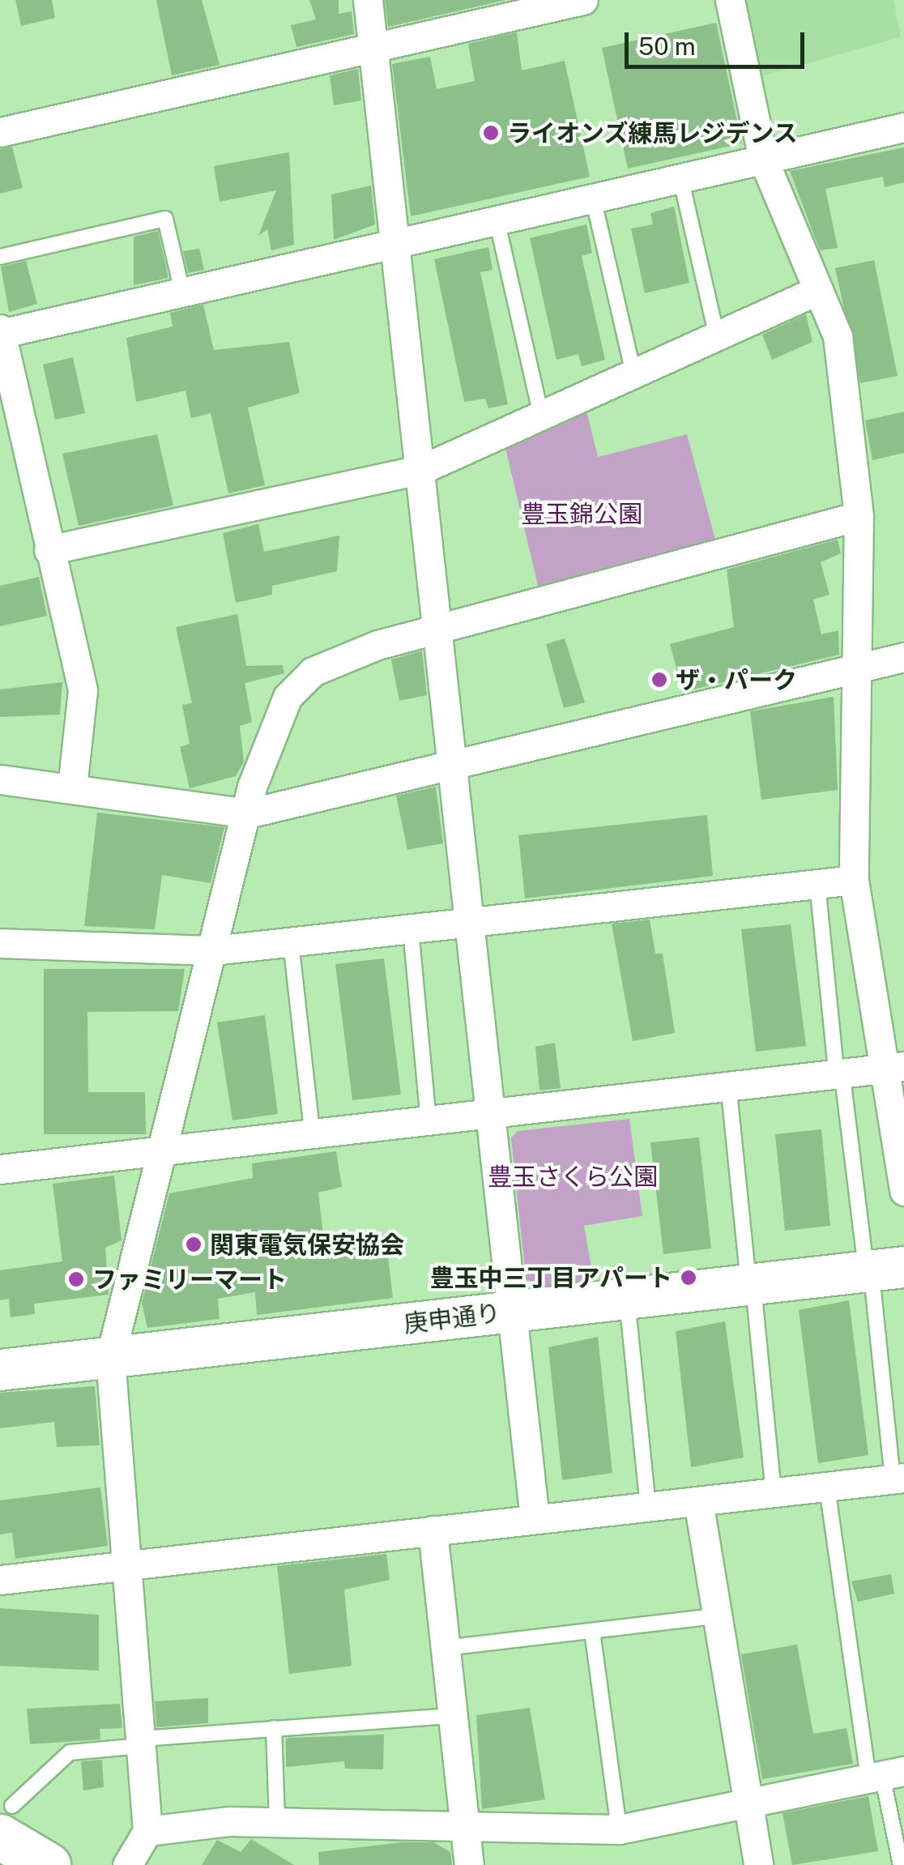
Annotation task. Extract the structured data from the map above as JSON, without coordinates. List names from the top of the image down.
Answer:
{
  "streets": {
    "main road": ["庚申通り"]
  },
  "parks": ["豊玉錦公園", "豊玉さくら公園"],
  "places": [
    "ライオンズ練馬レジデンス",
    "ザ・パーク",
    "関東電気保安協会",
    "豊玉中三丁目アパート",
    "ファミリーマート"
  ],
  "scale_bar": "50 m"
}
